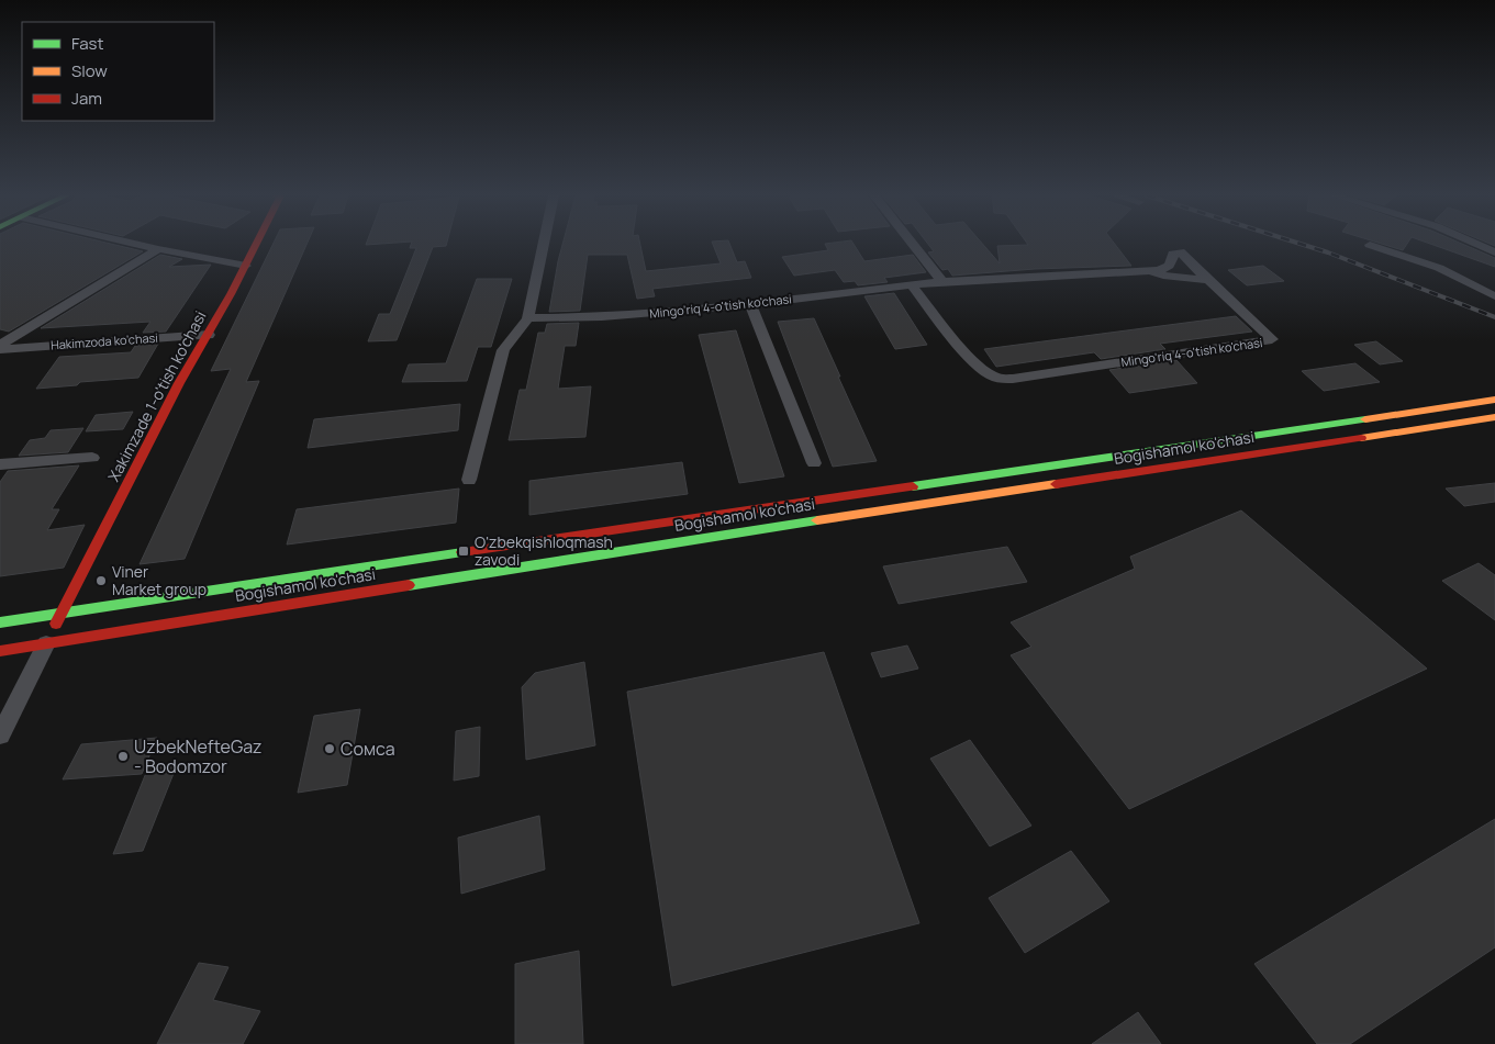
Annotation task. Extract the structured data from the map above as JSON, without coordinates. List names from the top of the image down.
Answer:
{
  "streets": {
    "main road": ["Xakimzade 1-o'tish ko'chasi", "Bogishamol ko'chasi"],
    "street": ["Mingo'riq 4-o'tish ko'chasi", "Hakimzoda ko'chasi"]
  },
  "crossings": [
    ["Hakimzoda ko'chasi", "Xakimzade 1-o'tish ko'chasi"],
    ["Xakimzade 1-o'tish ko'chasi", "Bogishamol ko'chasi"]
  ],
  "places": {
    "transit": ["O'zbekqishloqmash zavodi"],
    "other": ["Viner Market group", "Сомса", "UzbekNefteGaz - Bodomzor"]
  },
  "legend": ["Fast", "Slow", "Jam"]
}
